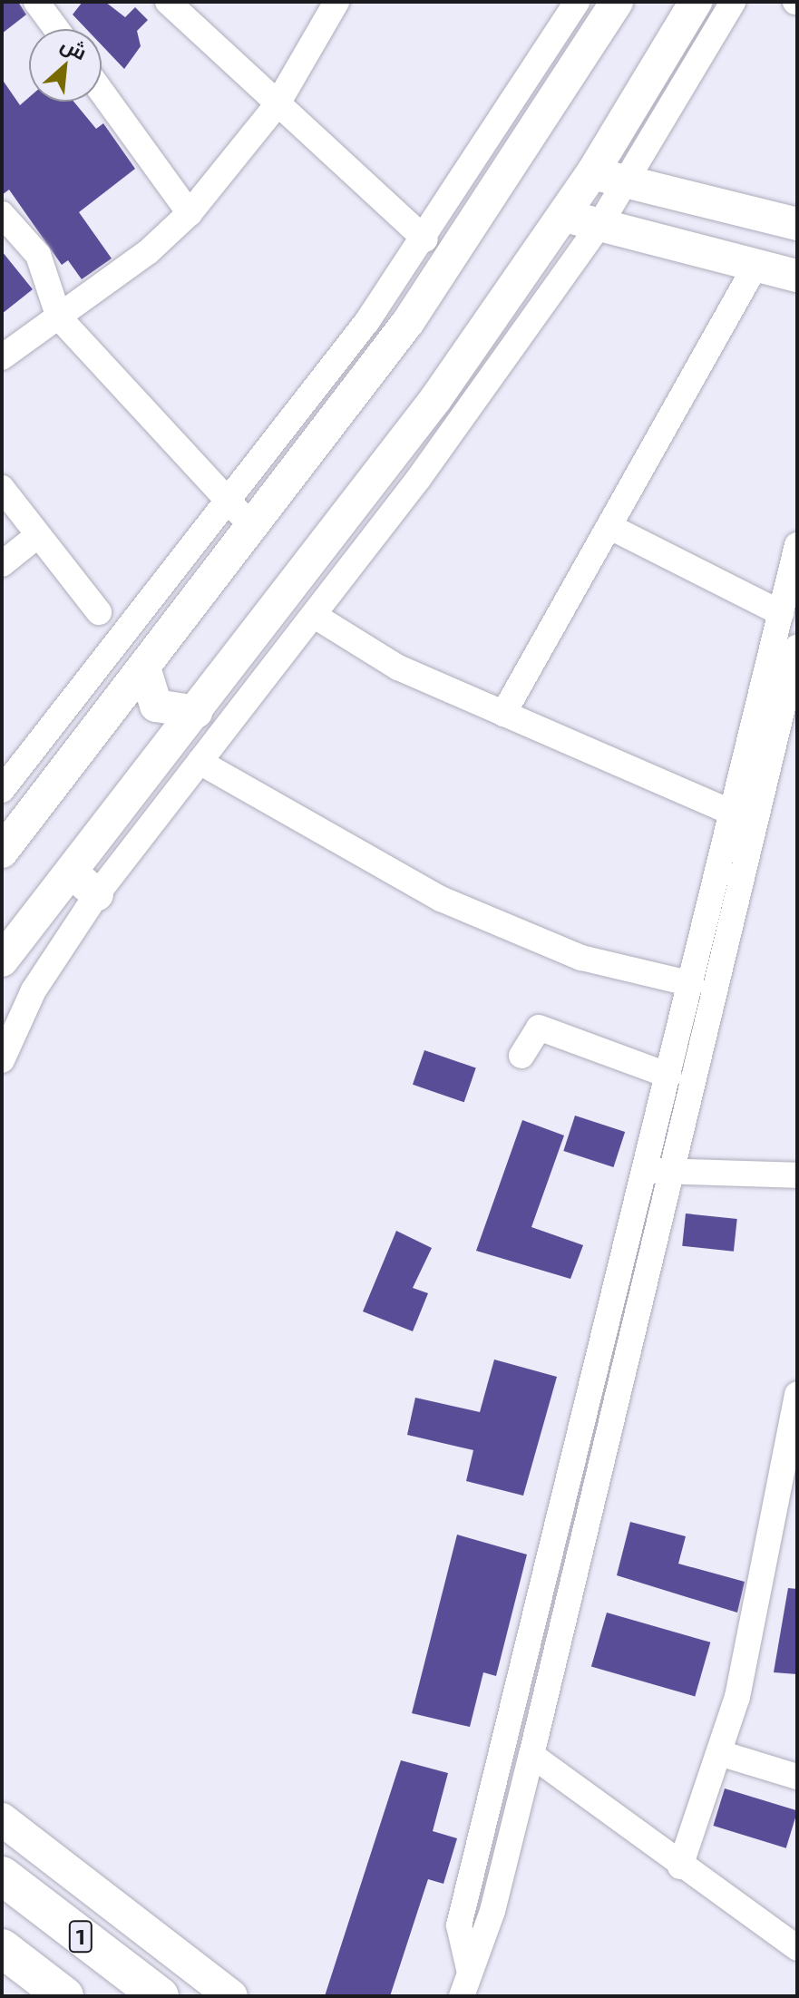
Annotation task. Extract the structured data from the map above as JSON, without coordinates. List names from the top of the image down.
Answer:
{
  "streets": {
    "highway": ["1"]
  },
  "north": "top right"
}
